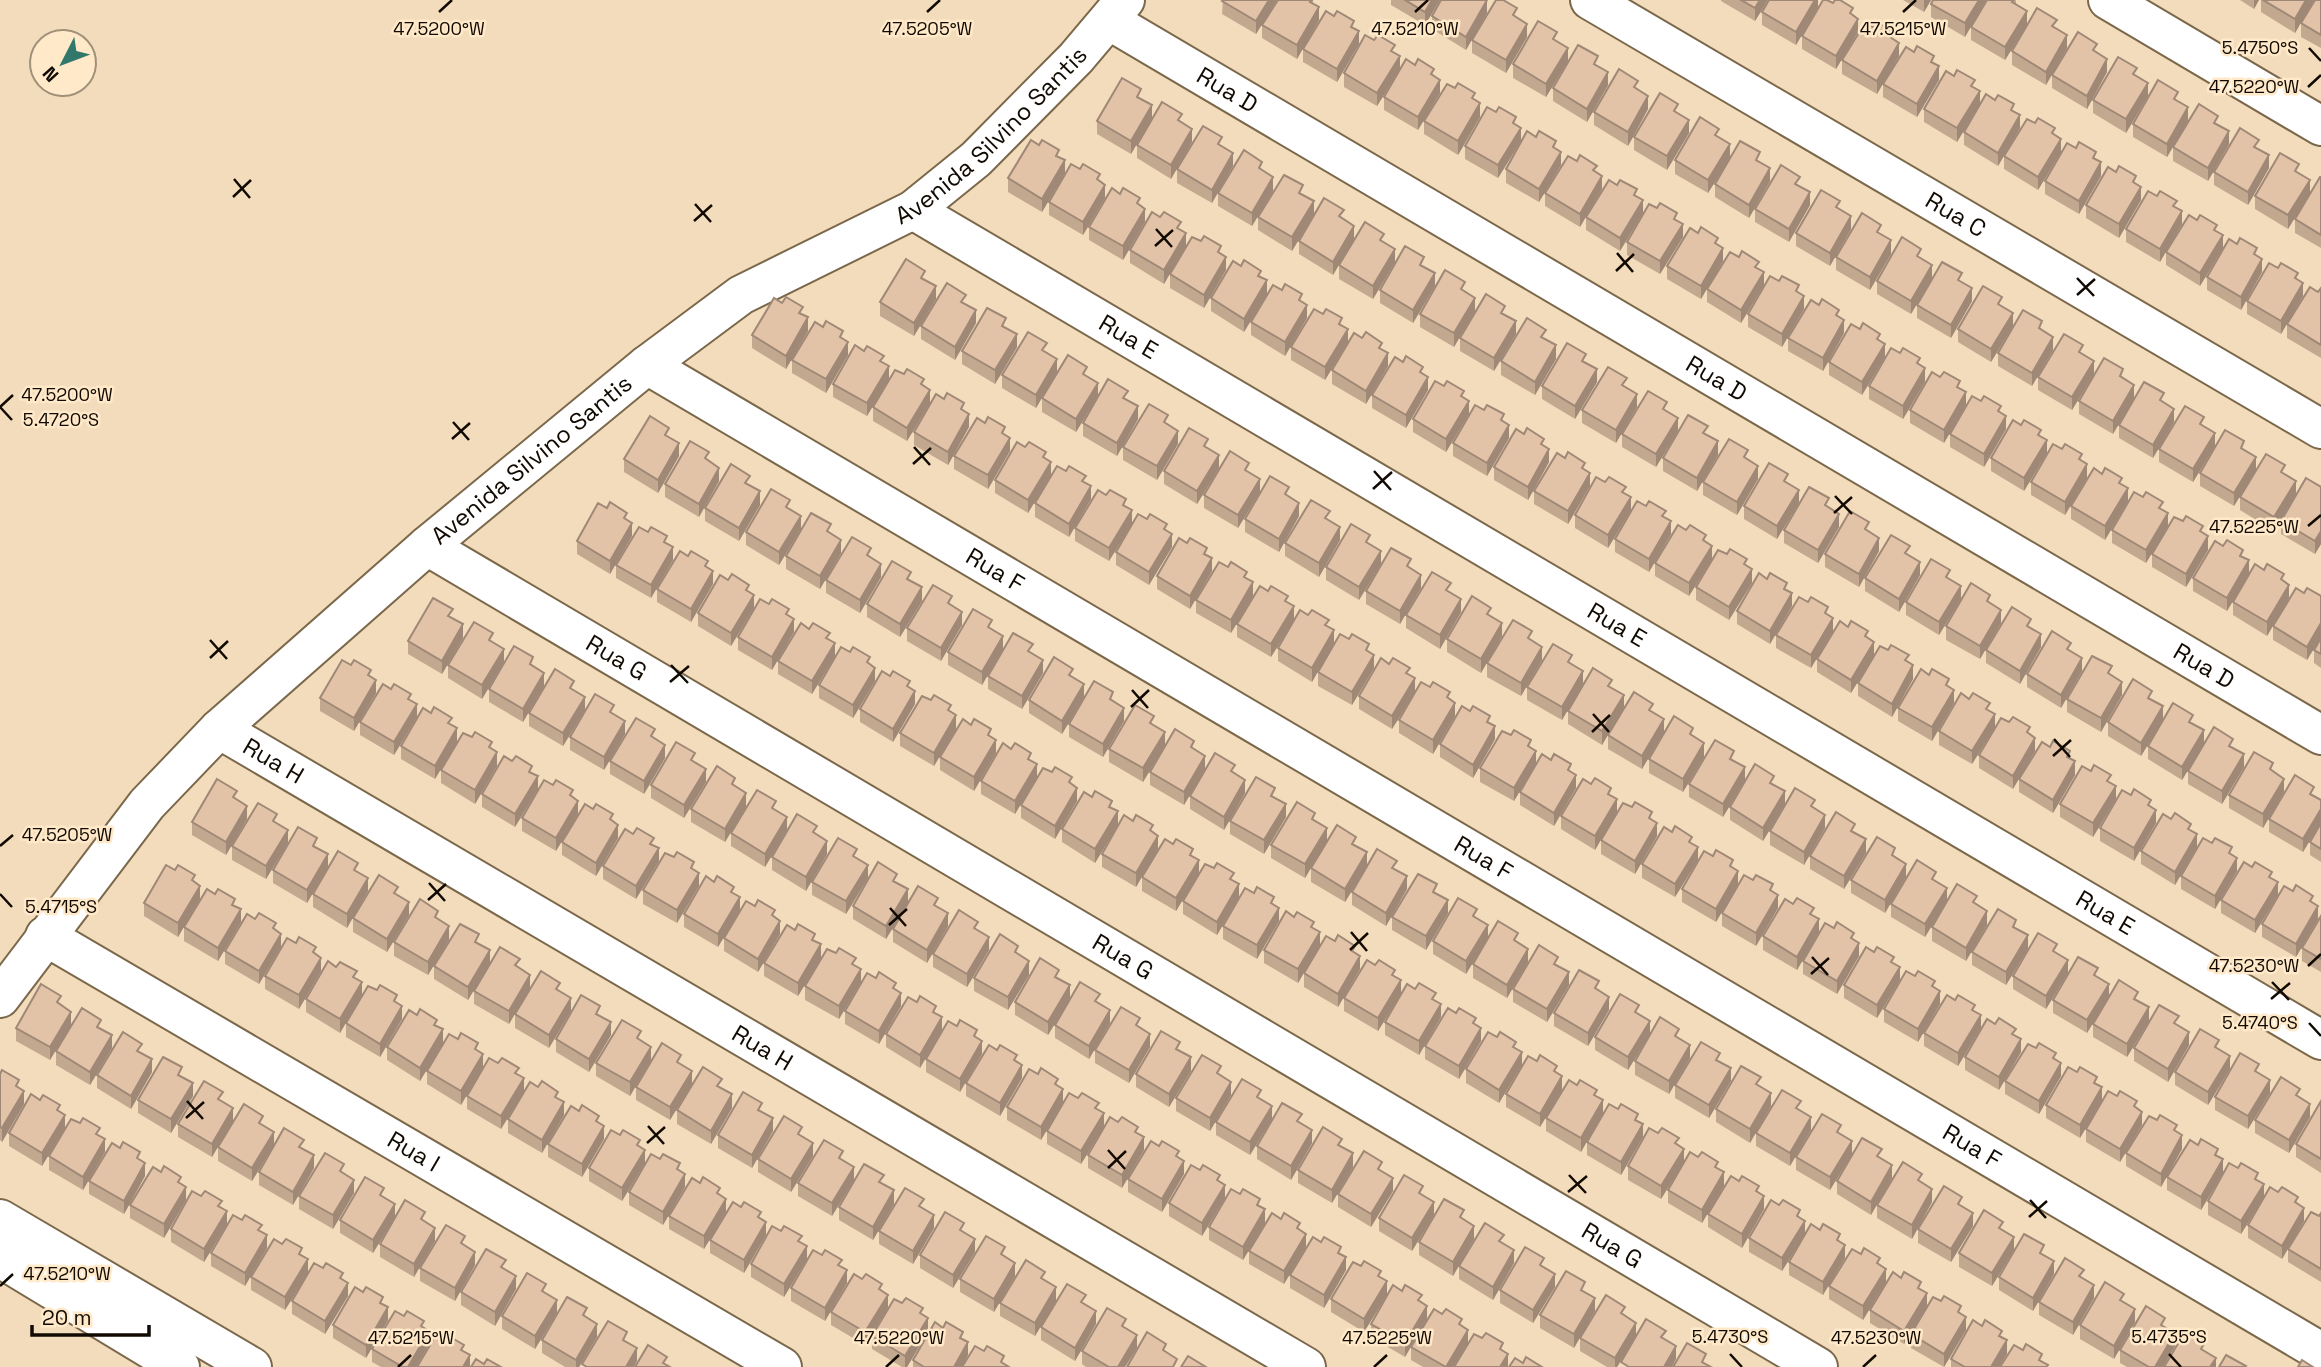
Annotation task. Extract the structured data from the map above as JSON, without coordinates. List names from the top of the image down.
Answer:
{
  "streets": {
    "street": [
      "Rua D",
      "Avenida Silvino Santis",
      "Rua C",
      "Rua E",
      "Rua F",
      "Rua G",
      "Rua H",
      "Rua I"
    ]
  },
  "crossings": [
    ["Rua D", "Avenida Silvino Santis"],
    ["Avenida Silvino Santis", "Rua E"],
    ["Avenida Silvino Santis", "Rua F"],
    ["Avenida Silvino Santis", "Rua G"],
    ["Avenida Silvino Santis", "Rua H"],
    ["Avenida Silvino Santis", "Rua I"]
  ],
  "scale_bar": "20 m",
  "north": "bottom left",
  "coordinates": [
    "47.5200°W",
    "47.5205°W",
    "47.5210°W",
    "47.5215°W",
    "5.4750°S",
    "47.5220°W",
    "5.4720°S",
    "47.5225°W",
    "5.4715°S",
    "47.5230°W",
    "5.4740°S",
    "5.4730°S",
    "5.4735°S"
  ]
}
